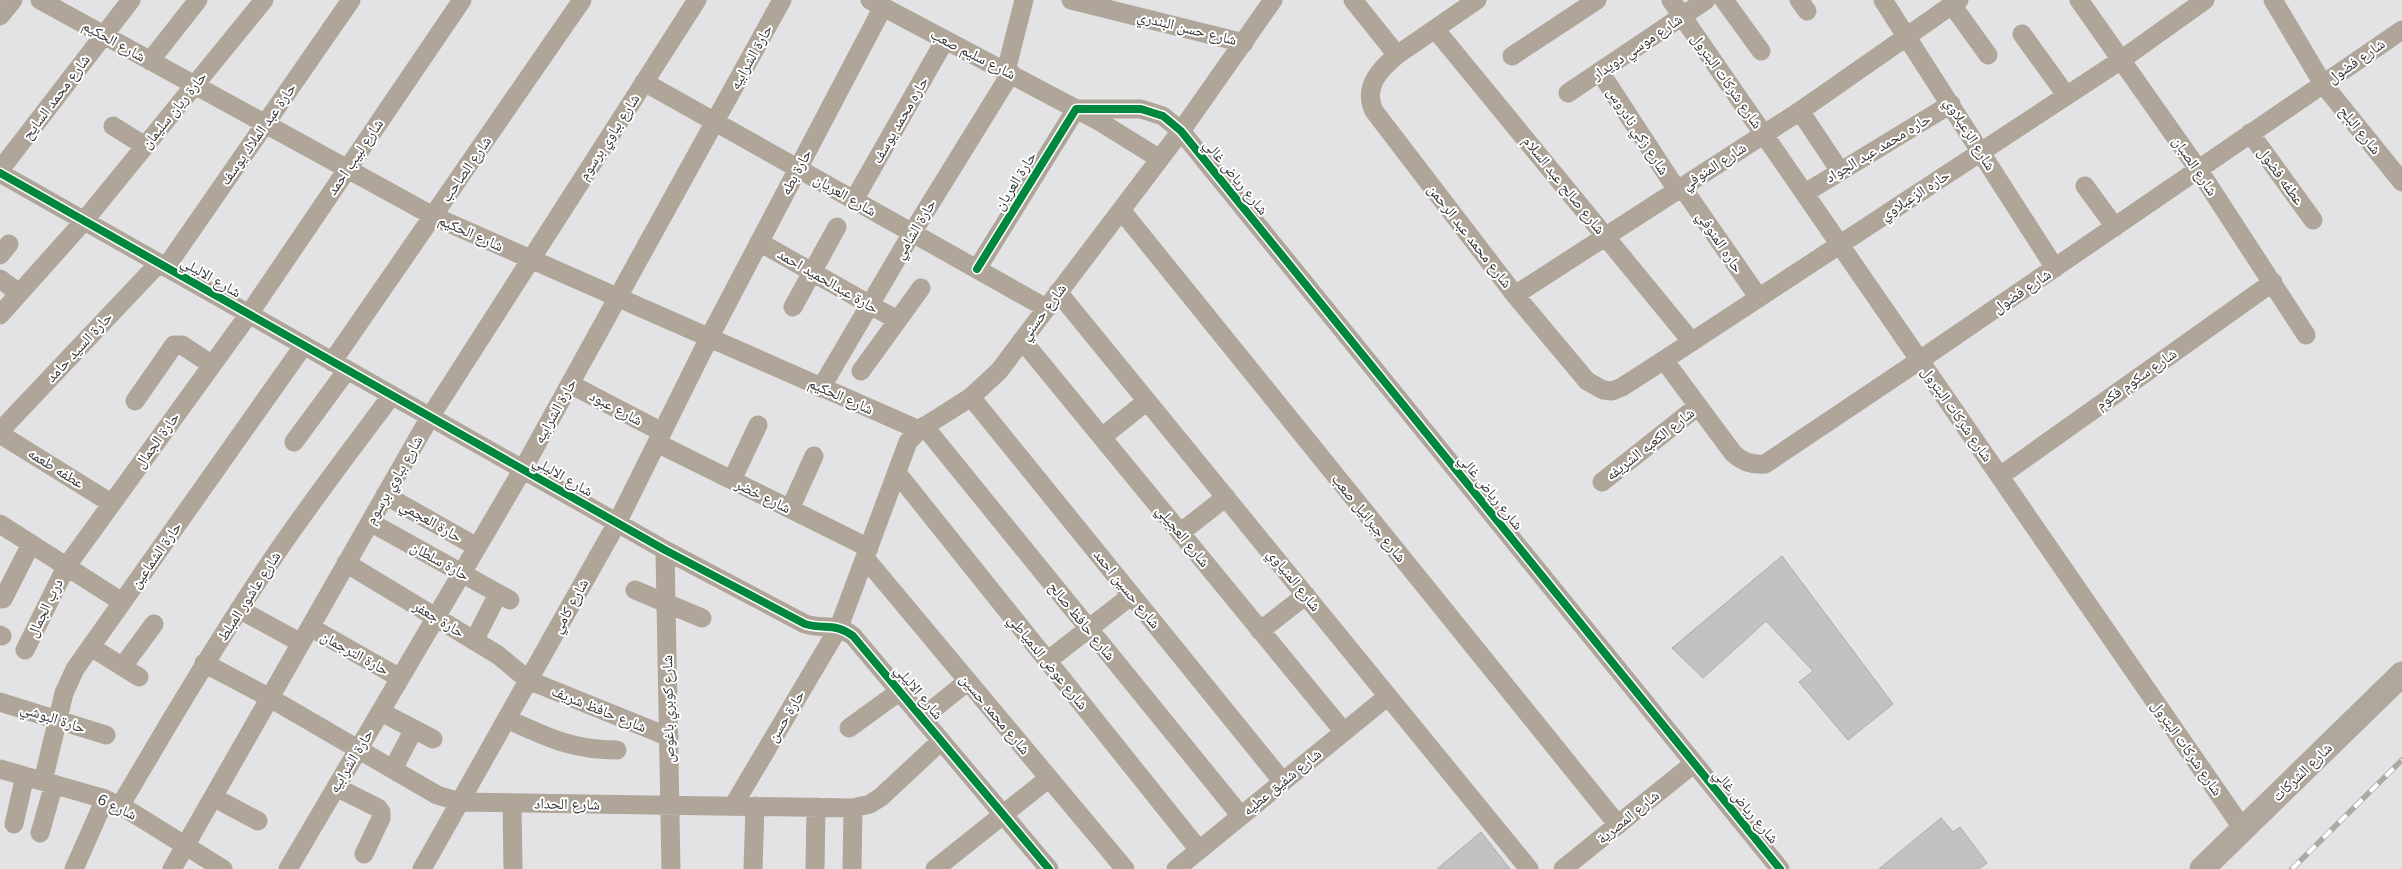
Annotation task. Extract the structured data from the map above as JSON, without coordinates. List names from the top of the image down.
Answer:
{
  "streets": {
    "main road": ["شارع الشركات"],
    "street": [
      "شارع حسن البندري",
      "شارع الحكيم",
      "شارع موسي دويدار",
      "شارع سليم صعب",
      "حارة الشرابيه",
      "شارع فضول",
      "شارع شركات البترول",
      "شارع محمد السايح",
      "حارة ريان سليمان",
      "حاره محمد يوسف",
      "شارع البلح",
      "شارع زكي نادروس",
      "حارة عبد الملاك يوسف",
      "شارع الزعبلاوي",
      "شارع بباوي برسوم",
      "حاره محمد عبد الجواد",
      "شارع لبيب احمد",
      "شارع المنوفي",
      "شارع الصبان",
      "شارع الصاحب",
      "حارة بطه",
      "عطفه فضول",
      "شارع رياض غالي",
      "حارة العريان",
      "شارع صالح عبد السلام",
      "شارع العريان",
      "حاره الزعبلاوي",
      "حارة الشامي",
      "شارع محمد عبد الرحمن",
      "حاره المنوفي",
      "شارع الاليلي",
      "حارة عبدالحميد احمد",
      "شارع حسني",
      "حارة السيد حامد",
      "شارع سكوم فكوم",
      "شارع عبود",
      "حارة الجمال",
      "شارع الكعبه الشريفه",
      "عطفه طعمه",
      "شارع خضر",
      "شارع جبرائيل صعب",
      "حارة العجمي",
      "شارع العجيلي",
      "حارة الشماعين",
      "حارة سلطان",
      "شارع المنياوي",
      "شارع حسين احمد",
      "شارع عاشور المبلط",
      "شارع كامي",
      "درب الجمال",
      "حارة جعفر",
      "شارع حافظ صالح",
      "حارة الترجمان",
      "شارع عوض الدمياطي",
      "شارع حافظ شريف",
      "شارع كوبري باغوص",
      "شارع محمد حسين",
      "حارة حسن",
      "حارة البوشي",
      "شارع شفيق عطيه",
      "شارع الحداد",
      "شارع 6",
      "شارع المصرية"
    ]
  },
  "crossings": [
    ["شارع حسن البندري", "شارع حسني"],
    ["شارع الحكيم", "حارة الشرابيه"],
    ["شارع الحكيم", "شارع محمد السايح"],
    ["شارع الحكيم", "حارة ريان سليمان"],
    ["شارع الحكيم", "حارة عبد الملاك يوسف"],
    ["شارع الحكيم", "شارع بباوي برسوم"],
    ["شارع الحكيم", "شارع لبيب احمد"],
    ["شارع الحكيم", "شارع الصاحب"],
    ["شارع الحكيم", "حارة بطه"],
    ["شارع الحكيم", "حارة الشامي"],
    ["شارع الحكيم", "شارع حسني"],
    ["شارع الحكيم", "شارع كامي"],
    ["شارع الحكيم", "شارع حافظ صالح"],
    ["شارع موسي دويدار", "شارع شركات البترول"],
    ["شارع موسي دويدار", "شارع زكي نادروس"],
    ["شارع سليم صعب", "حاره محمد يوسف"],
    ["شارع سليم صعب", "حارة بطه"],
    ["شارع سليم صعب", "شارع رياض غالي"],
    ["شارع سليم صعب", "حارة العريان"],
    ["شارع سليم صعب", "حارة الشامي"],
    ["شارع سليم صعب", "شارع حسني"],
    ["حارة الشرابيه", "شارع العريان"],
    ["حارة الشرابيه", "شارع الاليلي"],
    ["حارة الشرابيه", "شارع عبود"],
    ["حارة الشرابيه", "حارة العجمي"],
    ["حارة الشرابيه", "حارة سلطان"],
    ["حارة الشرابيه", "حارة جعفر"],
    ["حارة الشرابيه", "حارة الترجمان"],
    ["حارة الشرابيه", "شارع الحداد"],
    ["شارع فضول", "شارع شركات البترول"],
    ["شارع فضول", "شارع البلح"],
    ["شارع فضول", "شارع الزعبلاوي"],
    ["شارع فضول", "شارع الصبان"],
    ["شارع فضول", "عطفه فضول"],
    ["شارع فضول", "حاره الزعبلاوي"],
    ["شارع فضول", "شارع الكعبه الشريفه"],
    ["شارع شركات البترول", "حاره محمد عبد الجواد"],
    ["شارع شركات البترول", "شارع المنوفي"],
    ["شارع شركات البترول", "حاره الزعبلاوي"],
    ["شارع شركات البترول", "شارع سكوم فكوم"],
    ["شارع شركات البترول", "شارع الشركات"],
    ["شارع محمد السايح", "شارع الاليلي"],
    ["حارة ريان سليمان", "شارع الاليلي"],
    ["حاره محمد يوسف", "شارع العريان"],
    ["شارع زكي نادروس", "شارع المنوفي"],
    ["شارع زكي نادروس", "حاره المنوفي"],
    ["حارة عبد الملاك يوسف", "شارع الاليلي"],
    ["حارة عبد الملاك يوسف", "حارة السيد حامد"],
    ["شارع الزعبلاوي", "حاره محمد عبد الجواد"],
    ["شارع الزعبلاوي", "شارع المنوفي"],
    ["شارع الزعبلاوي", "حاره الزعبلاوي"],
    ["شارع بباوي برسوم", "شارع العريان"],
    ["شارع بباوي برسوم", "شارع الاليلي"],
    ["شارع بباوي برسوم", "حارة العجمي"],
    ["شارع بباوي برسوم", "حارة سلطان"],
    ["شارع بباوي برسوم", "حارة جعفر"],
    ["شارع بباوي برسوم", "حارة الترجمان"],
    ["شارع بباوي برسوم", "شارع الحداد"],
    ["شارع بباوي برسوم", "شارع 6"],
    ["شارع لبيب احمد", "شارع الاليلي"],
    ["شارع لبيب احمد", "حارة الجمال"],
    ["شارع المنوفي", "شارع صالح عبد السلام"],
    ["شارع المنوفي", "شارع محمد عبد الرحمن"],
    ["شارع المنوفي", "حاره المنوفي"],
    ["شارع الصبان", "حاره الزعبلاوي"],
    ["شارع الصبان", "شارع سكوم فكوم"],
    ["شارع الصاحب", "شارع الاليلي"],
    ["حارة بطه", "شارع العريان"],
    ["حارة بطه", "حارة عبدالحميد احمد"],
    ["حارة بطه", "شارع كامي"],
    ["شارع رياض غالي", "شارع حسني"],
    ["شارع رياض غالي", "شارع المصرية"],
    ["حارة العريان", "شارع العريان"],
    ["شارع صالح عبد السلام", "حاره الزعبلاوي"],
    ["شارع صالح عبد السلام", "شارع محمد عبد الرحمن"],
    ["شارع العريان", "حارة الشامي"],
    ["شارع العريان", "شارع حسني"],
    ["حاره الزعبلاوي", "شارع محمد عبد الرحمن"],
    ["حاره الزعبلاوي", "حاره المنوفي"],
    ["حارة الشامي", "حارة عبدالحميد احمد"],
    ["شارع الاليلي", "شارع حسني"],
    ["شارع الاليلي", "حارة السيد حامد"],
    ["شارع الاليلي", "حارة الجمال"],
    ["شارع الاليلي", "حارة الشماعين"],
    ["شارع الاليلي", "شارع عاشور المبلط"],
    ["شارع الاليلي", "شارع كامي"],
    ["شارع الاليلي", "شارع كوبري باغوص"],
    ["شارع الاليلي", "حارة حسن"],
    ["شارع الاليلي", "شارع الحداد"],
    ["شارع حسني", "شارع خضر"],
    ["شارع حسني", "شارع جبرائيل صعب"],
    ["شارع حسني", "شارع العجيلي"],
    ["شارع حسني", "شارع المنياوي"],
    ["شارع حسني", "شارع حسين احمد"],
    ["شارع حسني", "شارع حافظ صالح"],
    ["شارع حسني", "شارع عوض الدمياطي"],
    ["شارع حسني", "شارع محمد حسين"],
    ["شارع حسني", "حارة حسن"],
    ["حارة السيد حامد", "عطفه طعمه"],
    ["شارع عبود", "شارع خضر"],
    ["شارع عبود", "شارع كامي"],
    ["حارة الجمال", "عطفه طعمه"],
    ["حارة الجمال", "درب الجمال"],
    ["شارع خضر", "شارع كامي"],
    ["شارع خضر", "شارع محمد حسين"],
    ["شارع جبرائيل صعب", "شارع المصرية"],
    ["شارع العجيلي", "شارع شفيق عطيه"],
    ["حارة الشماعين", "حارة البوشي"],
    ["حارة الشماعين", "شارع 6"],
    ["حارة سلطان", "حارة جعفر"],
    ["شارع المنياوي", "شارع شفيق عطيه"],
    ["شارع حسين احمد", "شارع شفيق عطيه"],
    ["شارع عاشور المبلط", "حارة الترجمان"],
    ["شارع عاشور المبلط", "شارع الحداد"],
    ["شارع عاشور المبلط", "شارع 6"],
    ["شارع كامي", "حارة جعفر"],
    ["شارع كامي", "شارع حافظ شريف"],
    ["شارع كامي", "شارع الحداد"],
    ["حارة جعفر", "شارع حافظ شريف"],
    ["شارع حافظ صالح", "شارع شفيق عطيه"],
    ["شارع عوض الدمياطي", "شارع شفيق عطيه"],
    ["شارع حافظ شريف", "شارع كوبري باغوص"],
    ["شارع كوبري باغوص", "شارع الحداد"],
    ["حارة حسن", "شارع الحداد"]
  ]
}
